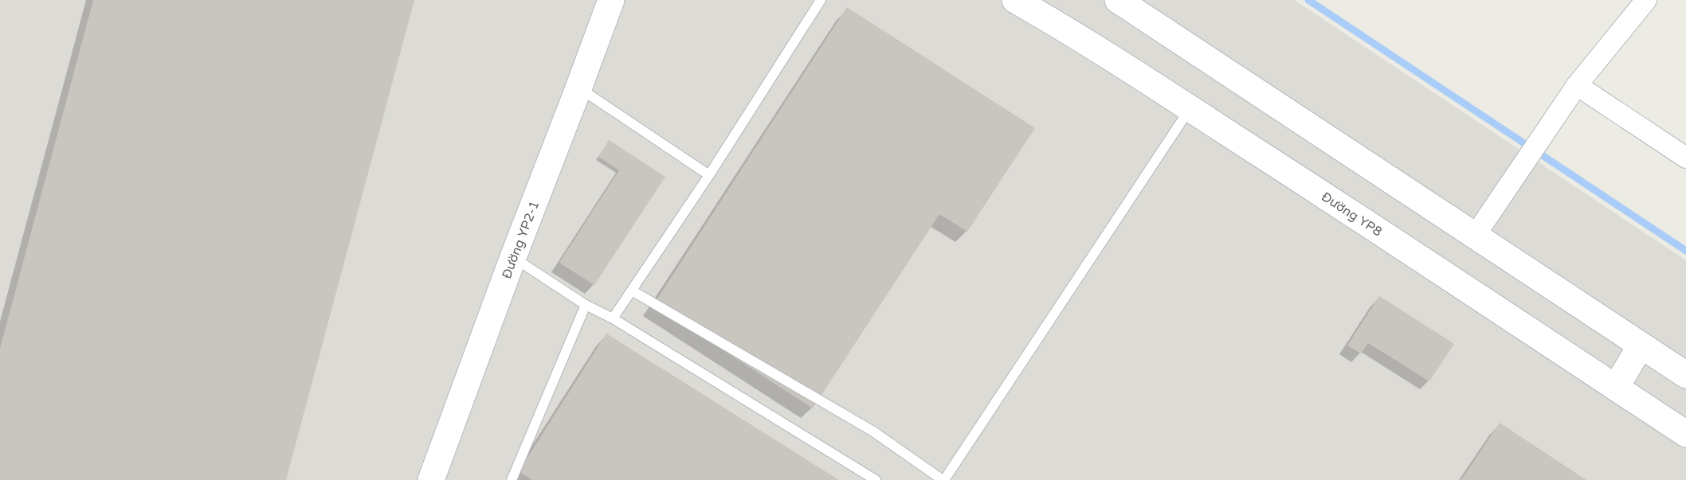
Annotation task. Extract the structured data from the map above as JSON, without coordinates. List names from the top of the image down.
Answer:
{
  "streets": {
    "main road": ["Đường YP8", "Đường YP2-1"]
  }
}
